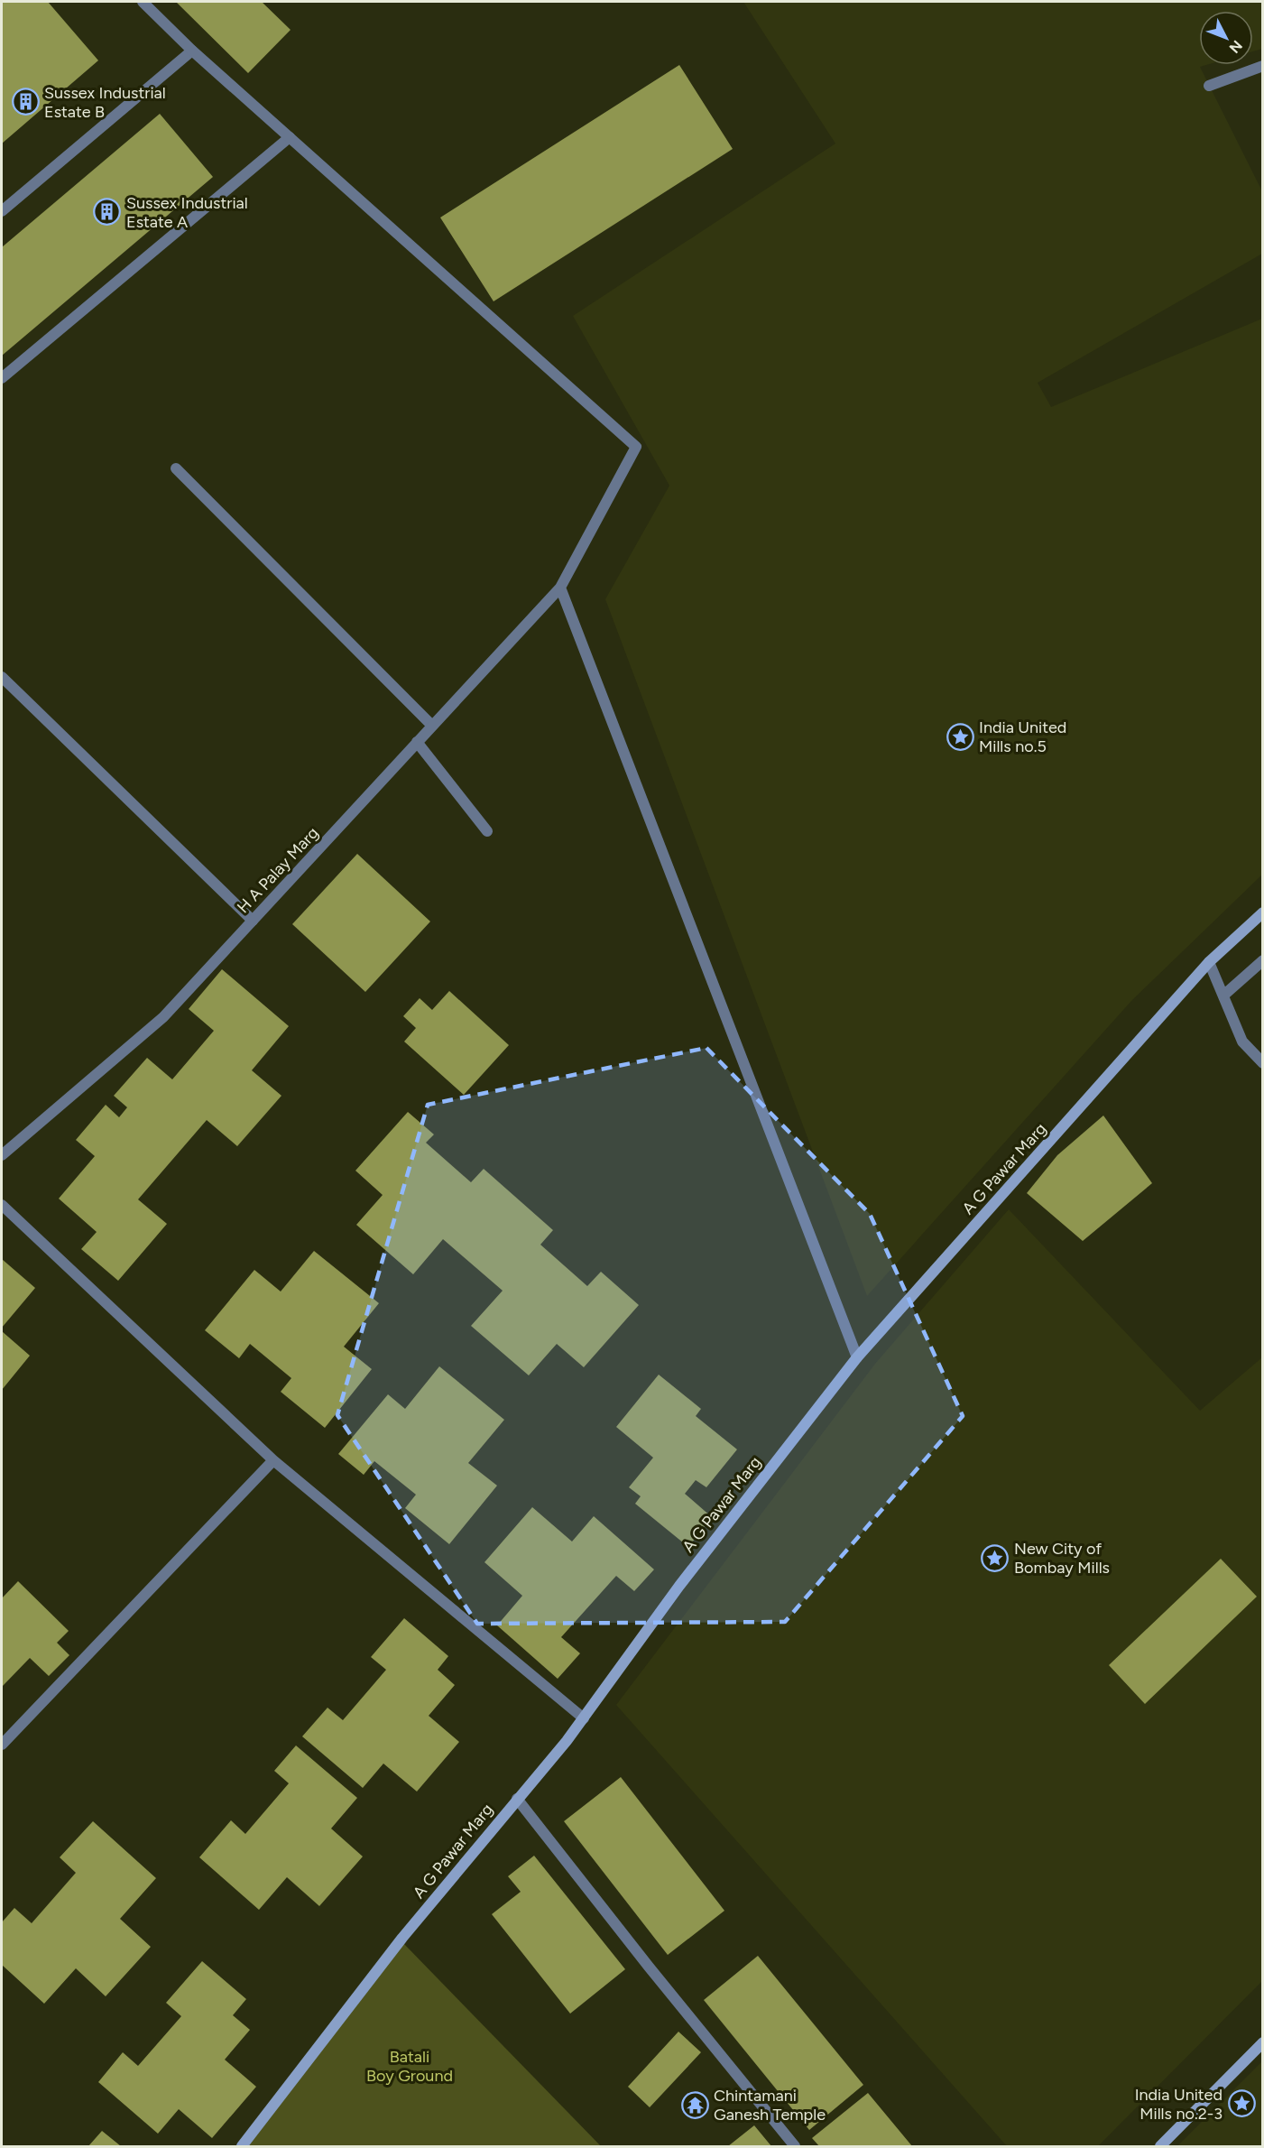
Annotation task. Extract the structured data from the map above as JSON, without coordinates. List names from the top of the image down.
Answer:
{
  "streets": {
    "street": ["H A Palay Marg", "A G Pawar Marg"]
  },
  "parks": ["Batali Boy Ground"],
  "places": {
    "building": ["Sussex Industrial Estate B", "Sussex Industrial Estate A"],
    "place": ["India United Mills no.5", "New City of Bombay Mills", "India United Mills no.2-3"],
    "temple": ["Chintamani Ganesh Temple"]
  },
  "north": "bottom right"
}
